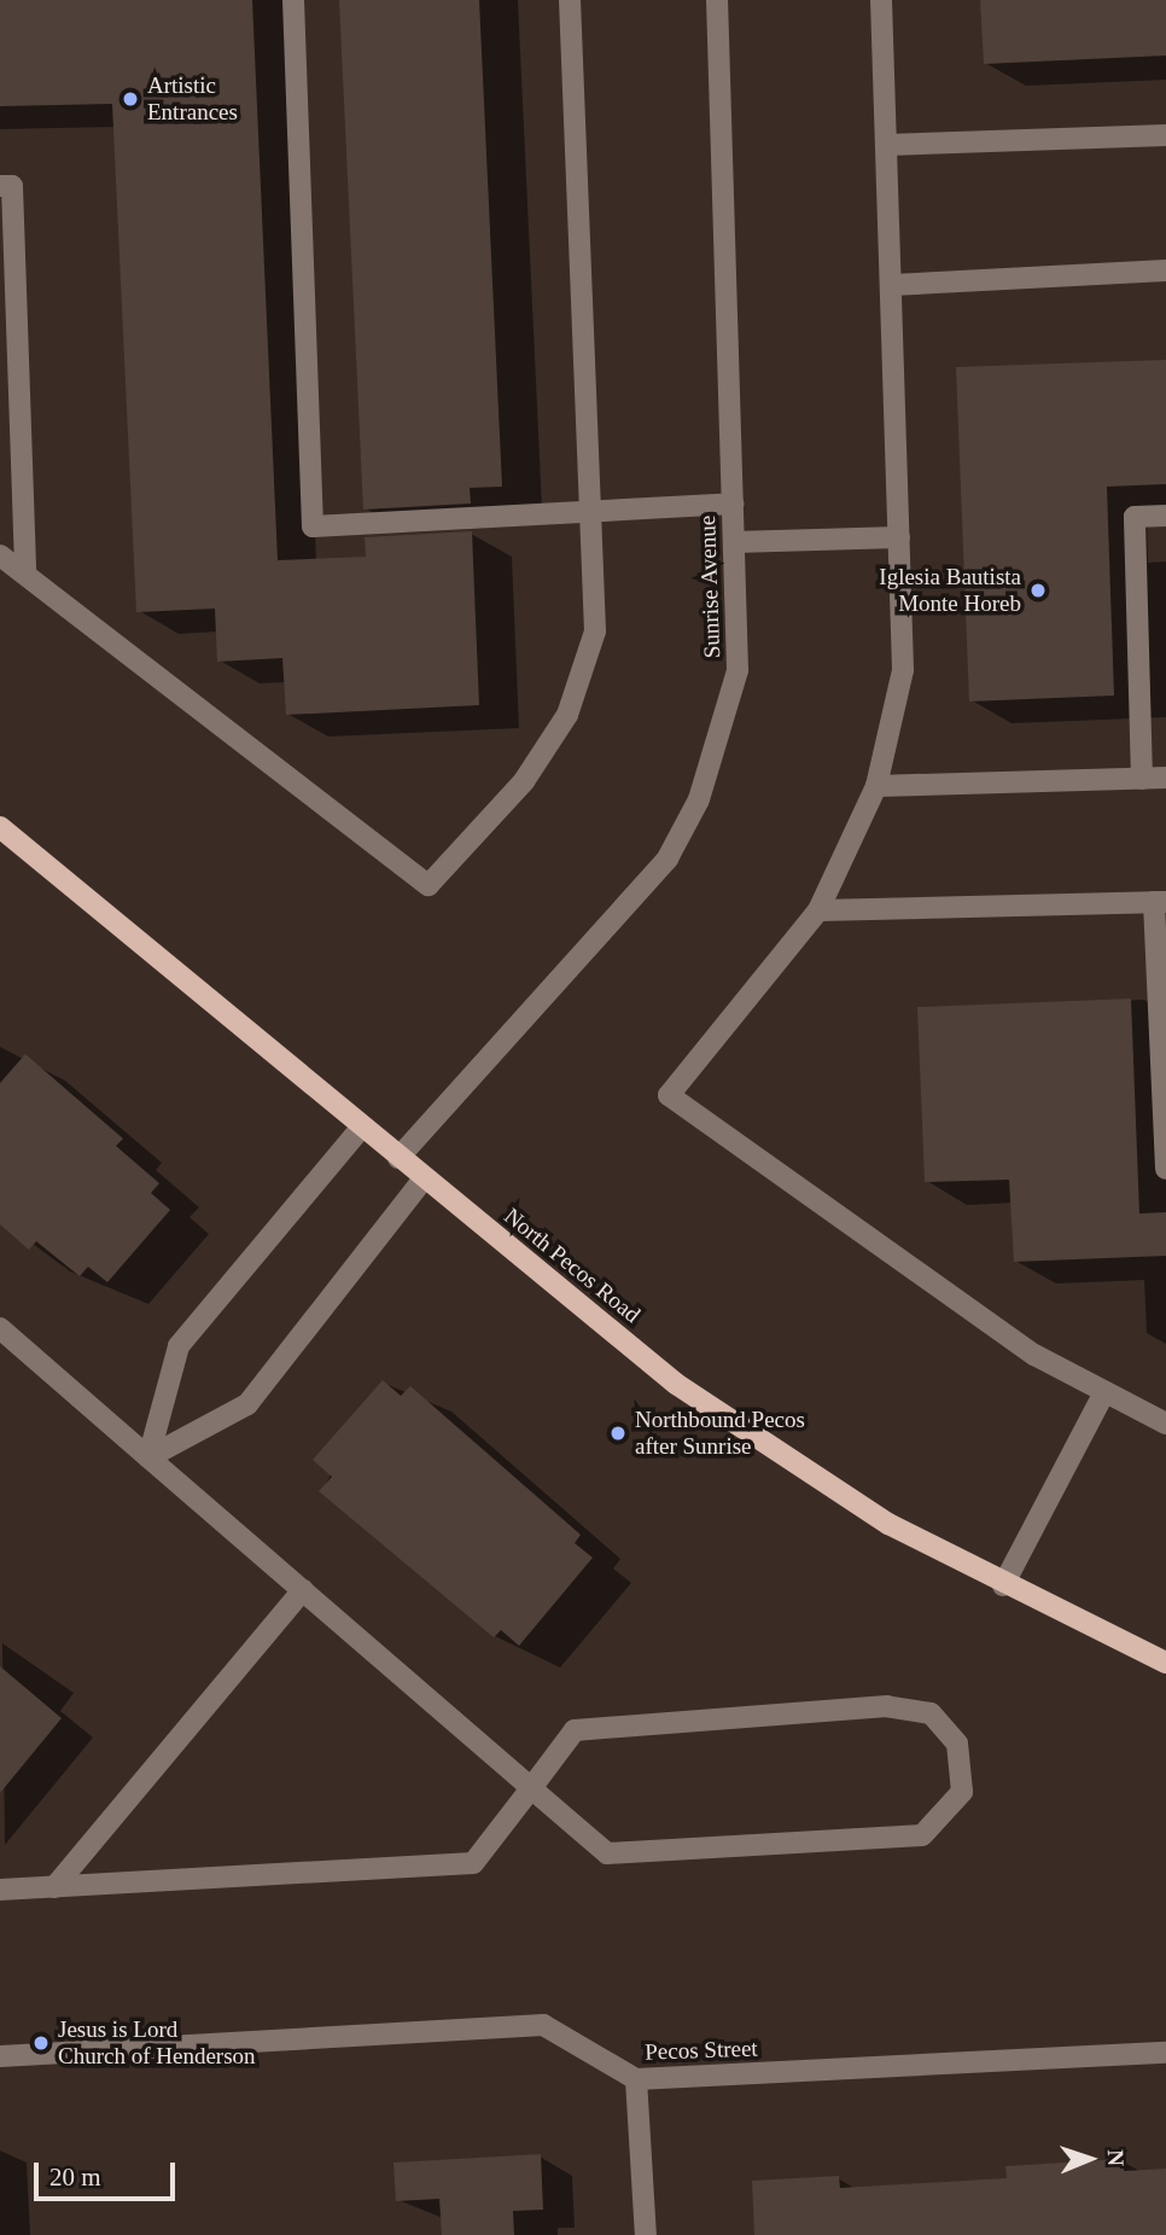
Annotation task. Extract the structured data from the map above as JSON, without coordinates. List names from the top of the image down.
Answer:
{
  "streets": {
    "main road": ["North Pecos Road"],
    "street": ["Sunrise Avenue", "Pecos Street"]
  },
  "crossings": [
    ["Sunrise Avenue", "North Pecos Road"]
  ],
  "places": [
    "Artistic Entrances",
    "Iglesia Bautista Monte Horeb",
    "Northbound Pecos after Sunrise",
    "Jesus is Lord Church of Henderson"
  ],
  "scale_bar": "20 m",
  "north": "right"
}
